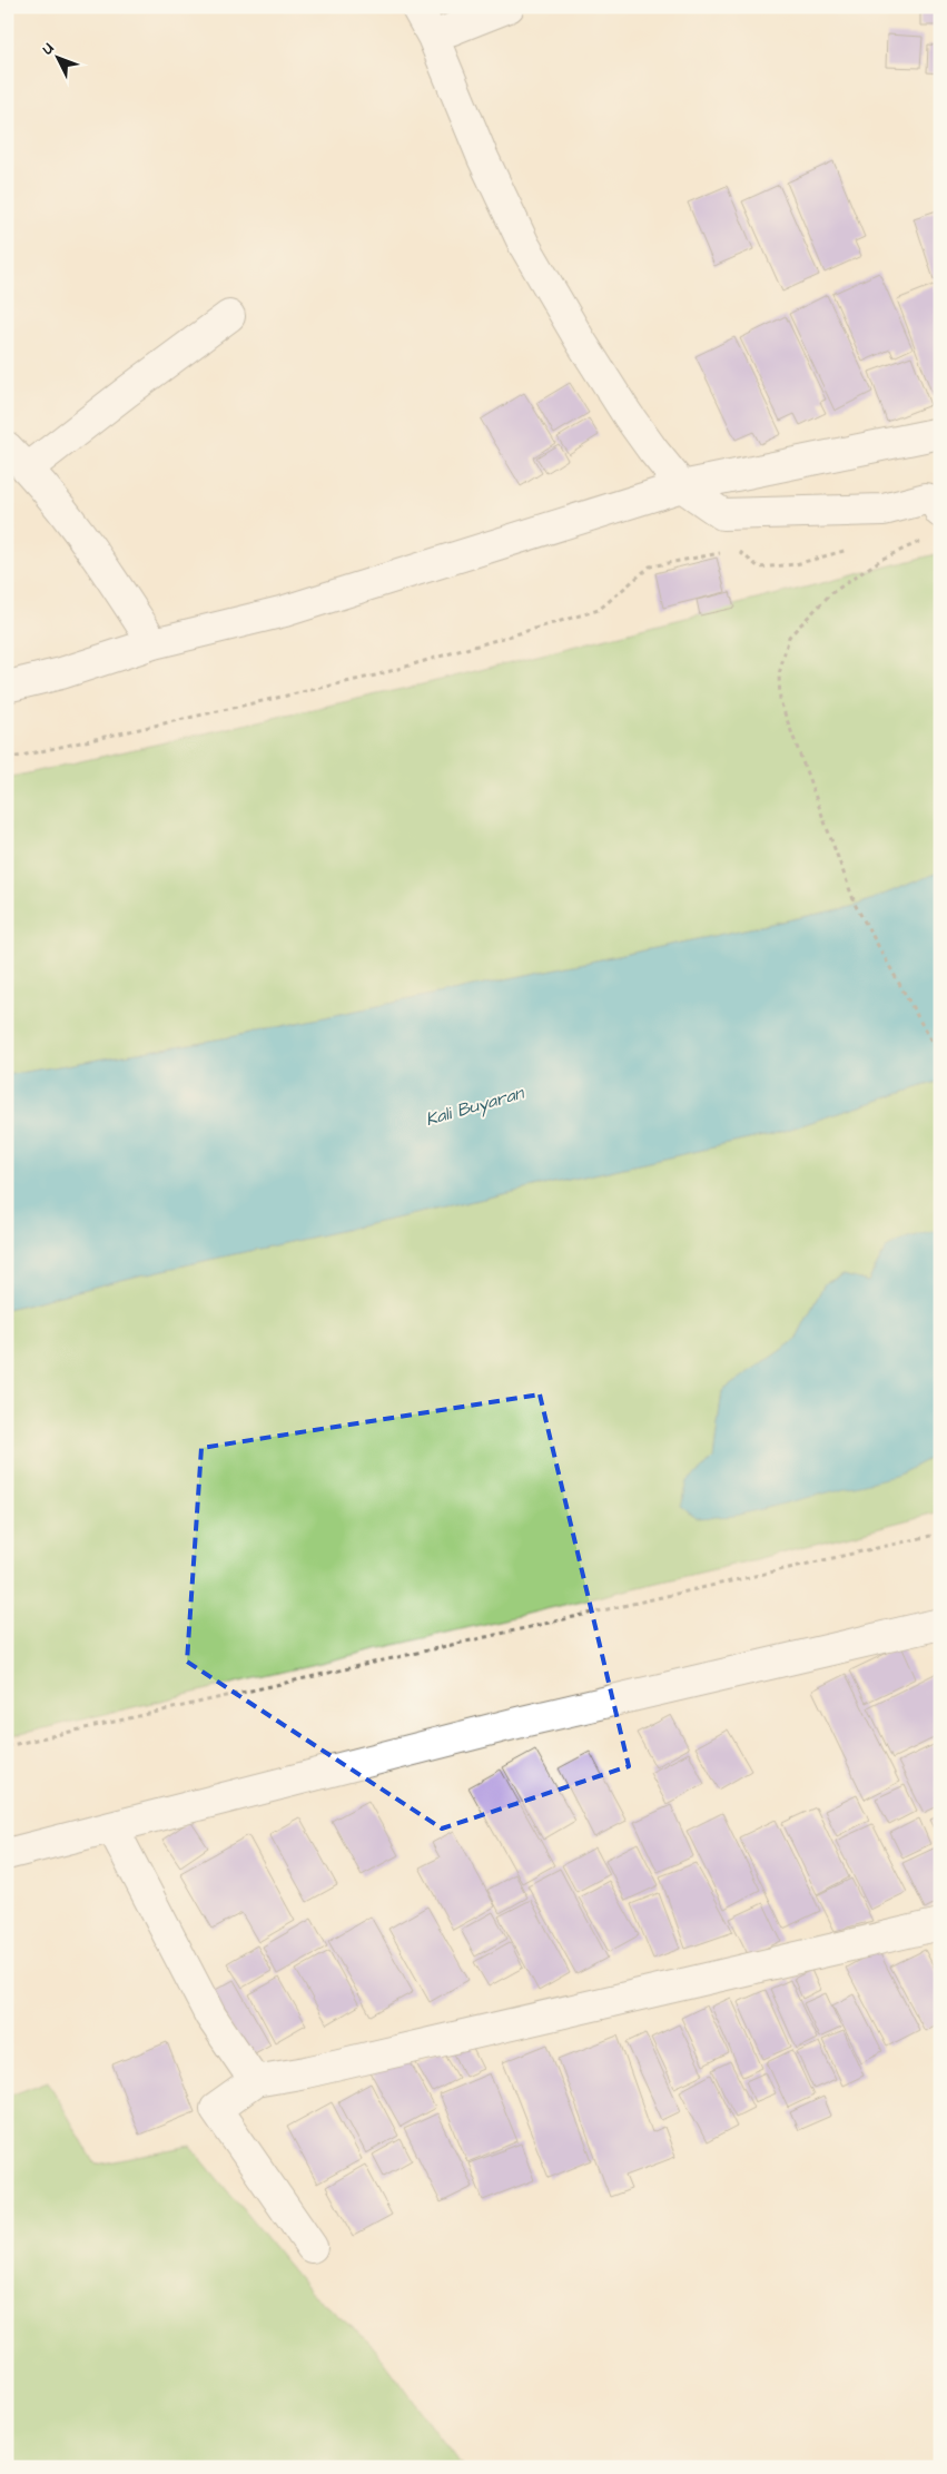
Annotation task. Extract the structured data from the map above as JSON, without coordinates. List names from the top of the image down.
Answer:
{
  "water": ["Kali Buyaran"],
  "north": "top left"
}
